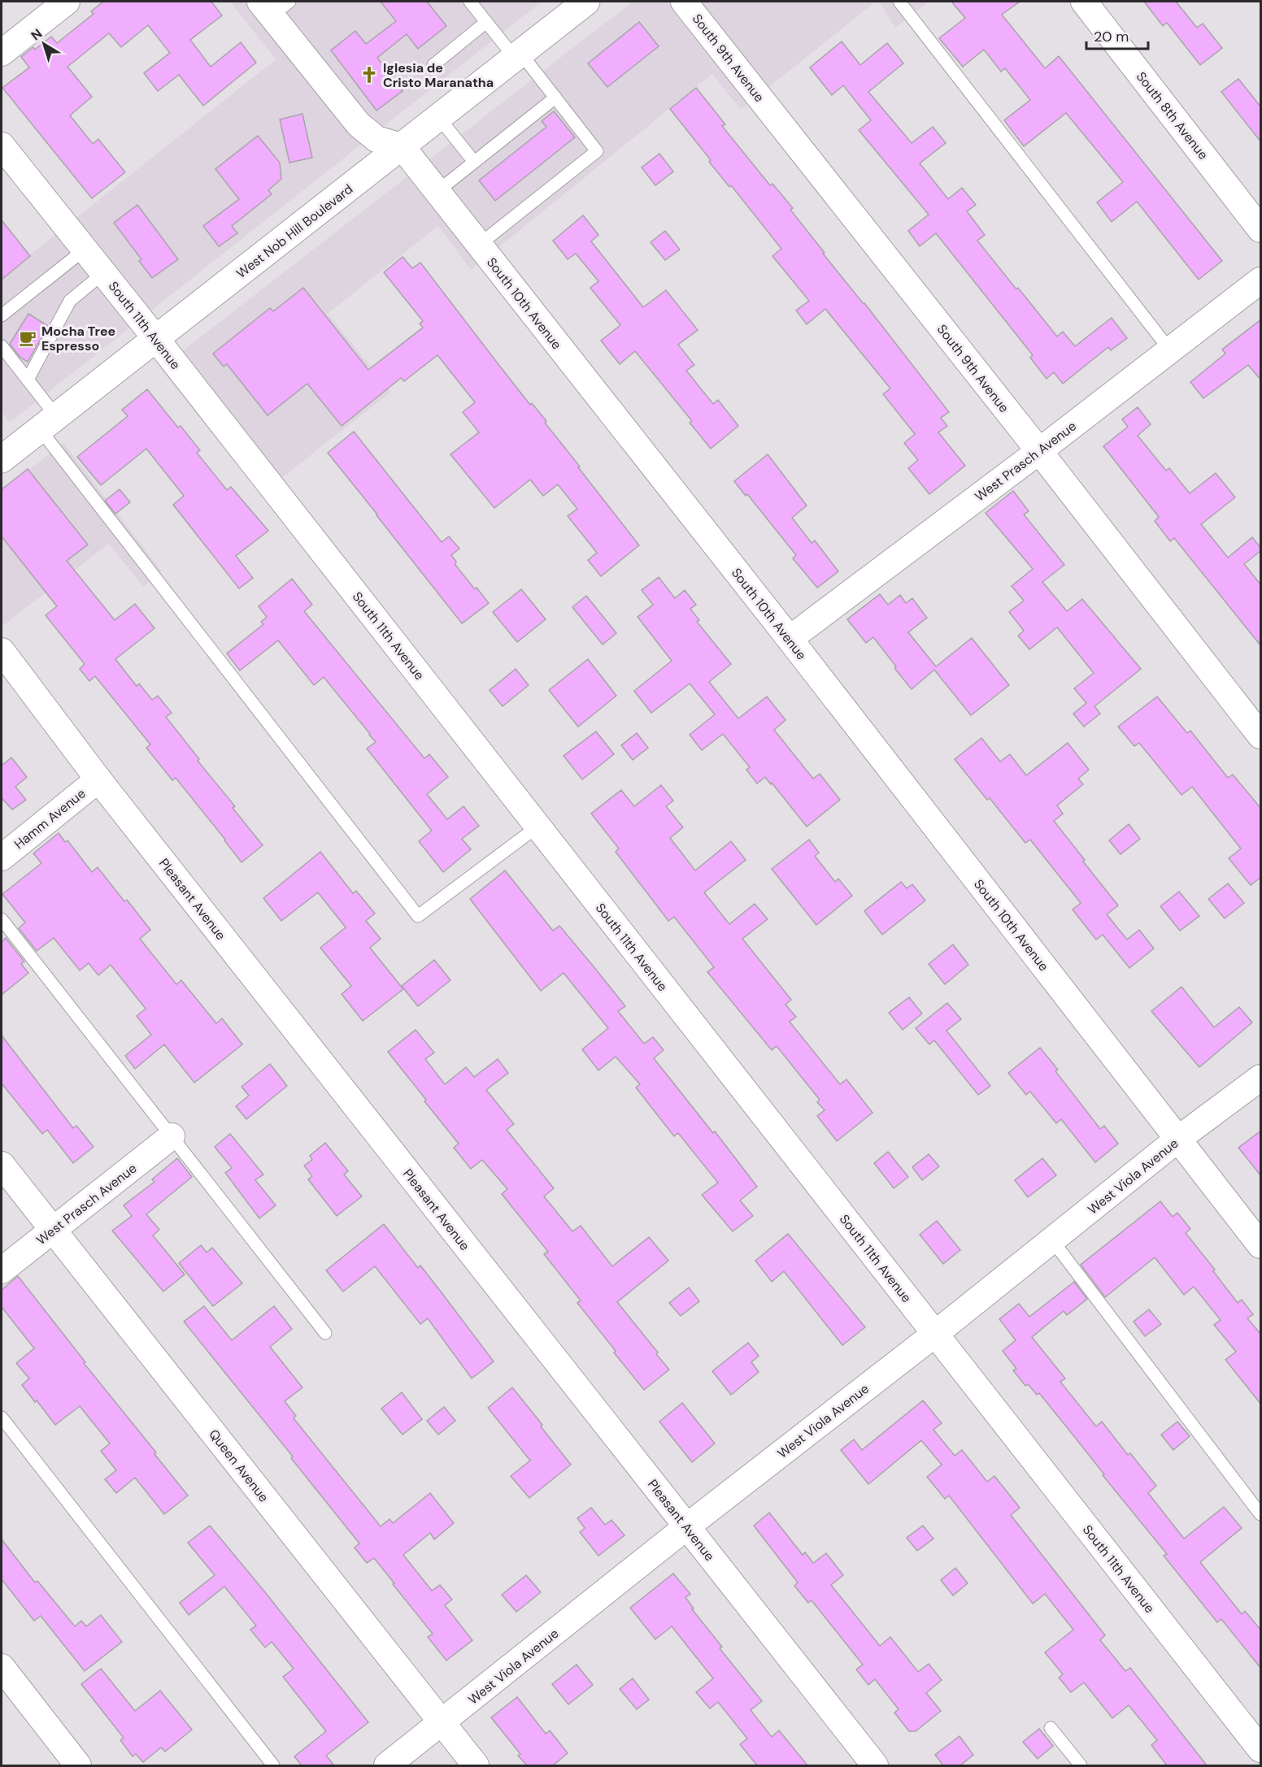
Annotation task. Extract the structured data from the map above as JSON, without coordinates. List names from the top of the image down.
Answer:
{
  "streets": {
    "main road": ["West Nob Hill Boulevard"],
    "street": [
      "South 9th Avenue",
      "South 8th Avenue",
      "South 10th Avenue",
      "South 11th Avenue",
      "West Prasch Avenue",
      "Hamm Avenue",
      "Pleasant Avenue",
      "West Viola Avenue",
      "Queen Avenue"
    ]
  },
  "crossings": [
    ["South 9th Avenue", "West Prasch Avenue"],
    ["West Nob Hill Boulevard", "South 10th Avenue"],
    ["West Nob Hill Boulevard", "South 11th Avenue"],
    ["South 10th Avenue", "West Prasch Avenue"],
    ["South 10th Avenue", "West Viola Avenue"],
    ["South 11th Avenue", "West Viola Avenue"],
    ["West Prasch Avenue", "Queen Avenue"],
    ["Hamm Avenue", "Pleasant Avenue"],
    ["Pleasant Avenue", "West Viola Avenue"],
    ["West Viola Avenue", "Queen Avenue"]
  ],
  "places": {
    "church": ["Iglesia de Cristo Maranatha"],
    "cafe": ["Mocha Tree Espresso"]
  },
  "scale_bar": "20 m",
  "north": "top left"
}
